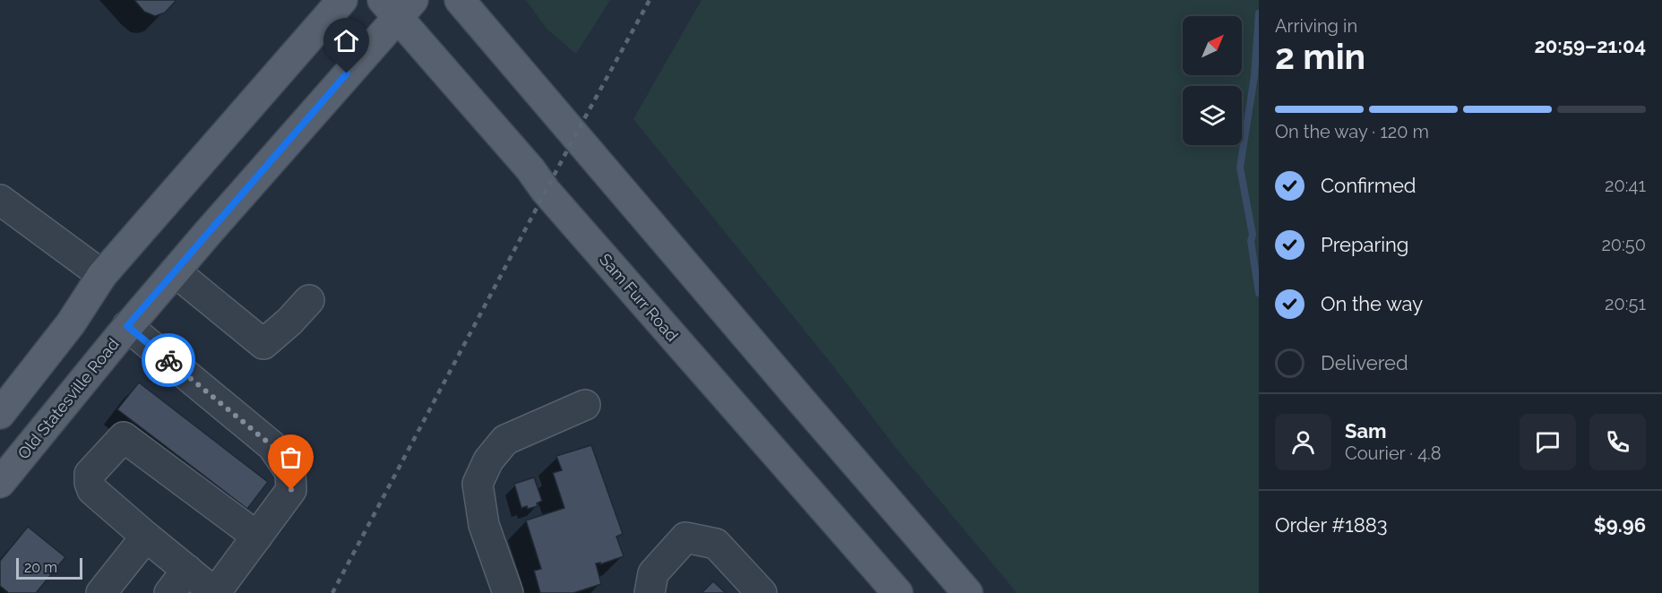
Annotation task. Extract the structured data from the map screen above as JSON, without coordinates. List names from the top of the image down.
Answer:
{
  "streets": {
    "main road": ["Sam Furr Road", "Old Statesville Road"]
  },
  "crossings": [
    ["Sam Furr Road", "Old Statesville Road"]
  ],
  "scale_bar": "20 m",
  "north": "top right",
  "page": {
    "heading": ["2 min", "Arriving in", "20:59–21:04"],
    "panel": [
      "Sam",
      "Courier · 4.8",
      "Order #1883",
      "$9.96"
    ],
    "bar": "On the way · 120 m",
    "list": [
      ["Confirmed", "20:41"],
      ["Preparing", "20:50"],
      ["On the way", "20:51"],
      "Delivered"
    ],
    "scale": "20 m"
  }
}
